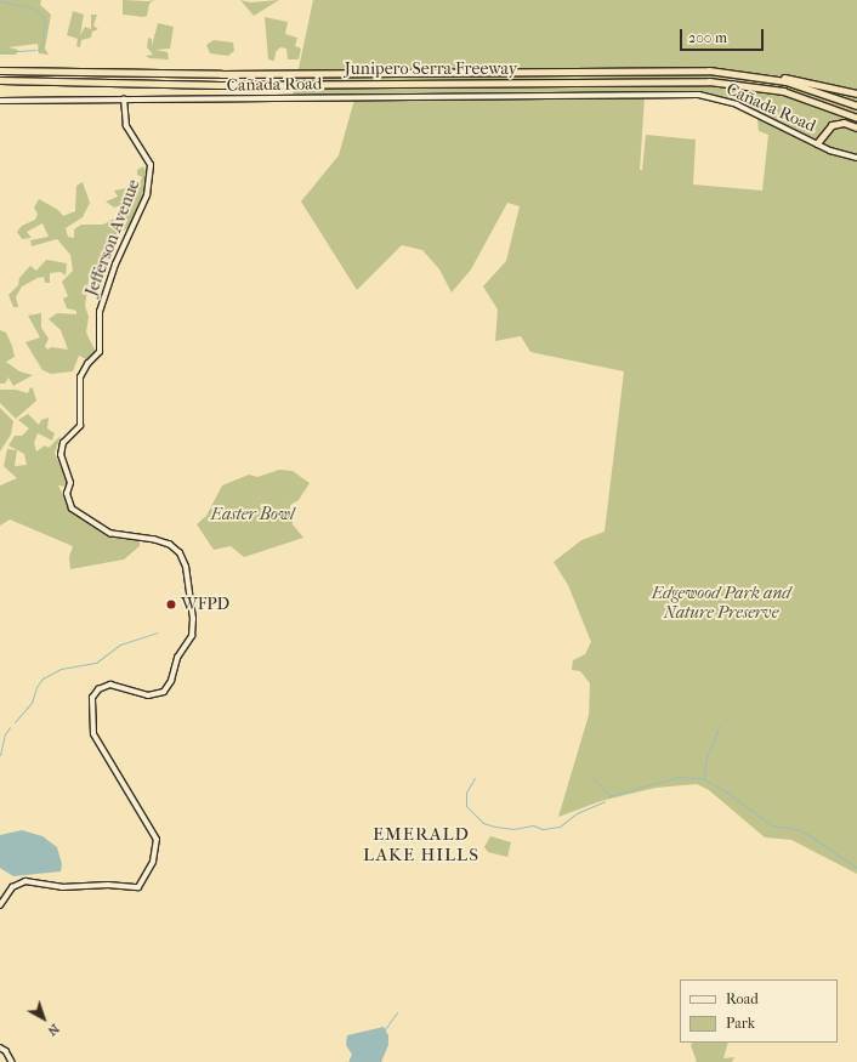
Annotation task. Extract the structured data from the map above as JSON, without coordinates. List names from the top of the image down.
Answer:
{
  "streets": {
    "highway": ["Junipero Serra Freeway"],
    "street": ["Cañada Road", "Jefferson Avenue"]
  },
  "crossings": [
    ["Cañada Road", "Jefferson Avenue"]
  ],
  "districts": ["EMERALD LAKE HILLS"],
  "parks": ["Easter Bowl", "Edgewood Park and Nature Preserve"],
  "places": ["WFPD"],
  "legend": ["Road", "Park"],
  "scale_bar": "200 m",
  "north": "bottom right"
}
